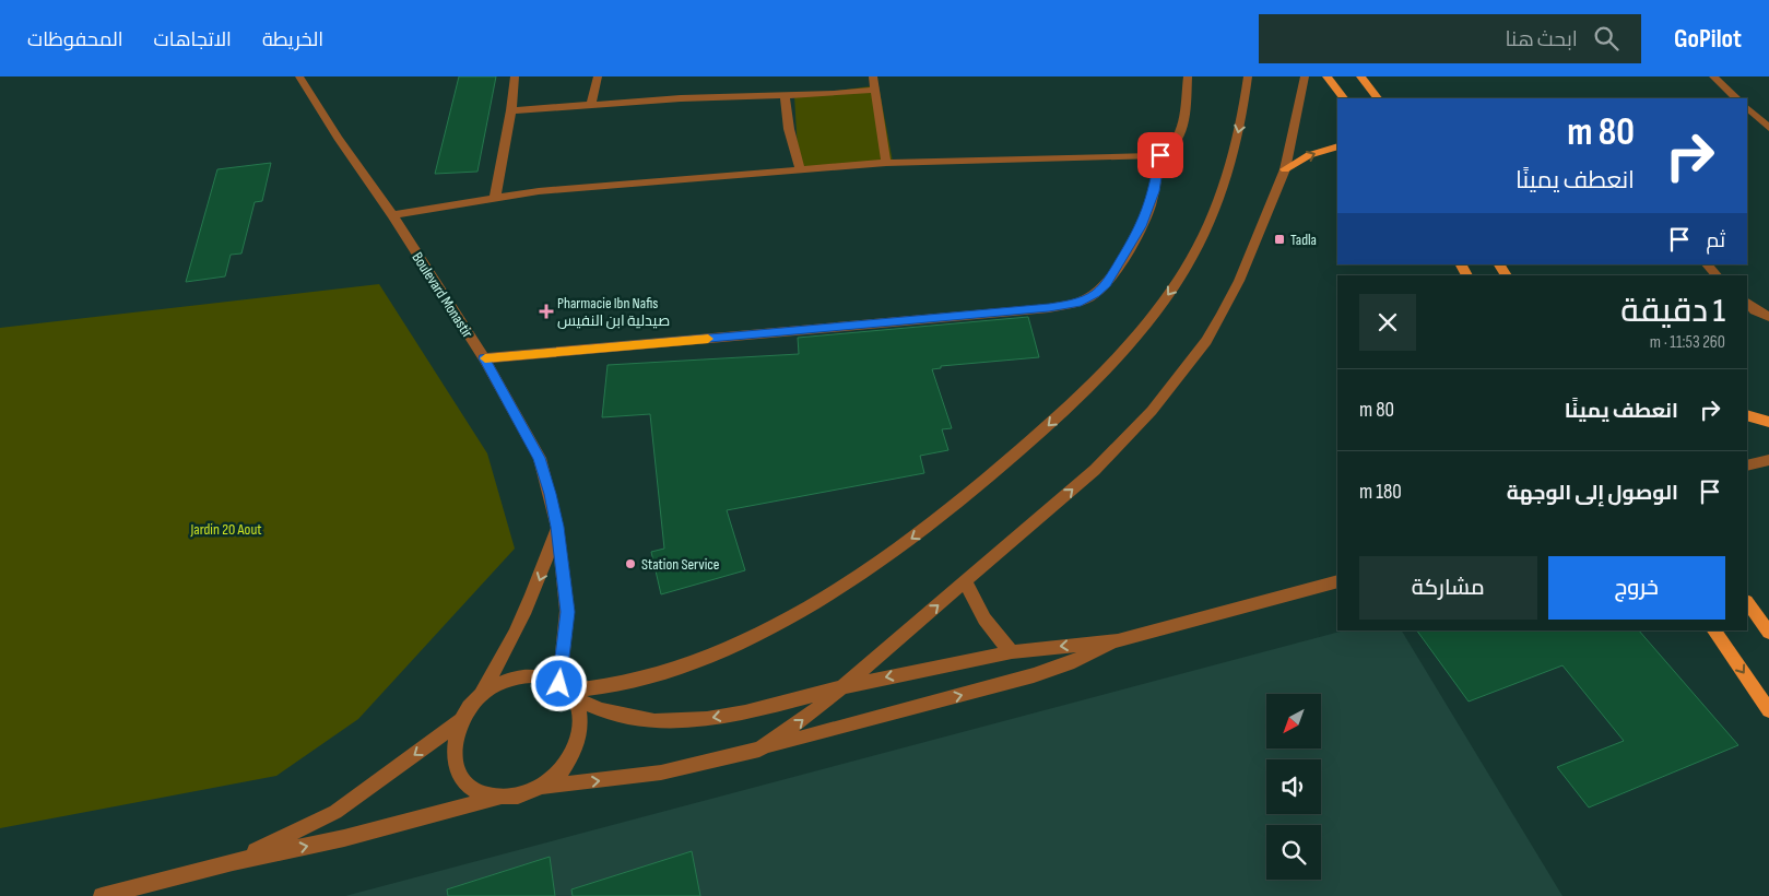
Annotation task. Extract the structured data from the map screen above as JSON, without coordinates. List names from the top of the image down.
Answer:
{
  "streets": {
    "street": ["Boulevard Monastir"]
  },
  "parks": ["Jardin 20 Aout"],
  "places": {
    "transit": ["Tadla"],
    "health": ["Pharmacie Ibn Nafis صيدلية ابن النفيس"],
    "other": ["Station Service"]
  },
  "north": "bottom left",
  "page": {
    "header": "GoPilot",
    "search": "ابحث هنا",
    "nav": ["الخريطة", "الاتجاهات", "المحفوظات"],
    "turn": ["80 m", "انعطف يمينًا"],
    "then": "ثم",
    "heading": ["1 دقيقة", "260 m · 11:53"],
    "list": [
      {
        "name": "انعطف يمينًا",
        "value": "80 m"
      },
      {
        "name": "الوصول إلى الوجهة",
        "value": "180 m"
      }
    ],
    "buttons": ["خروج", "مشاركة"]
  }
}
